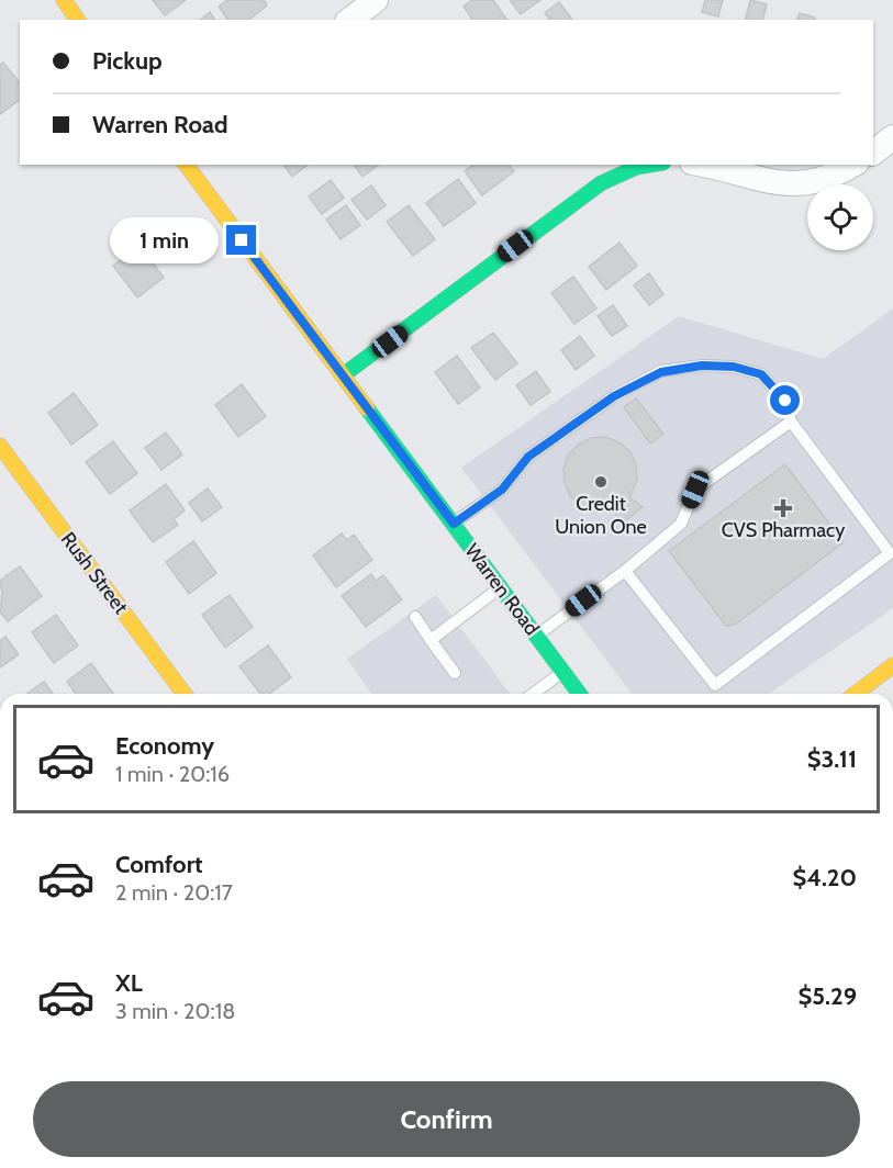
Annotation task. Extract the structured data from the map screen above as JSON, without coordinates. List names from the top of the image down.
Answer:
{
  "streets": {
    "main road": ["Rush Street", "Warren Road"]
  },
  "places": {
    "other": ["Credit Union One"],
    "health": ["CVS Pharmacy"]
  },
  "page": {
    "banner": ["Pickup", "Warren Road"],
    "bubble": "1 min",
    "list": [
      {
        "name": "Economy",
        "note": "1 min · 20:16",
        "value": "$3.11"
      },
      {
        "name": "Comfort",
        "note": "2 min · 20:17",
        "value": "$4.20"
      },
      {
        "name": "XL",
        "note": "3 min · 20:18",
        "value": "$5.29"
      }
    ],
    "buttons": "Confirm"
  }
}
